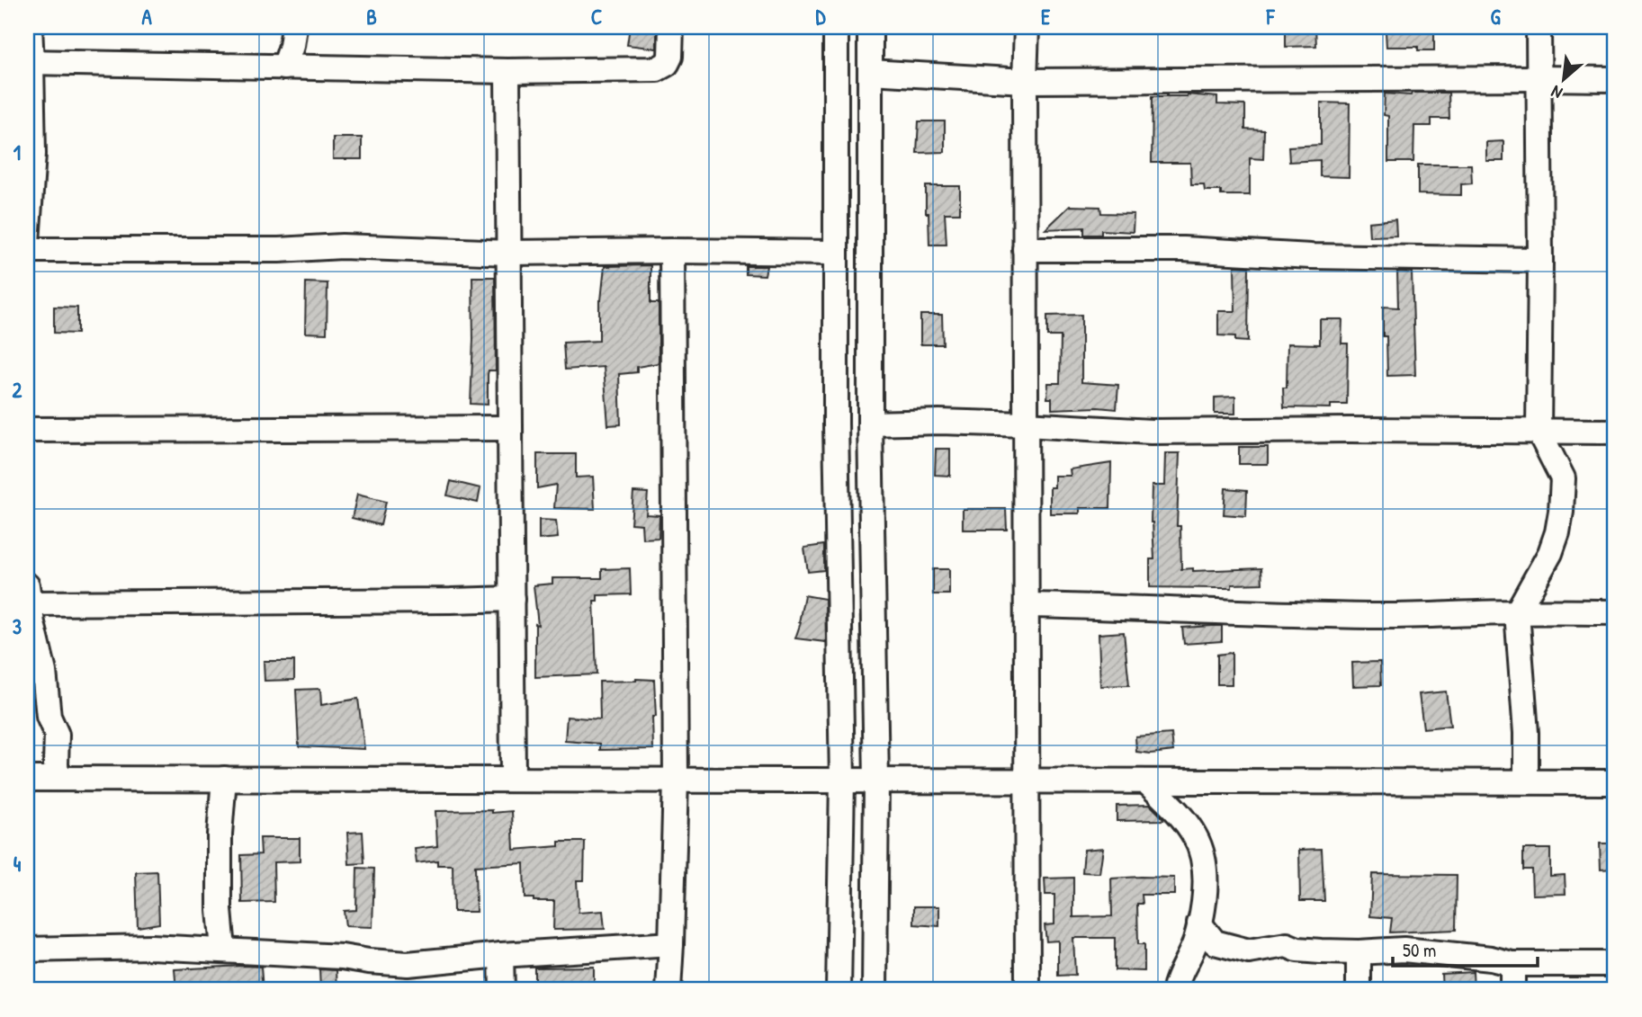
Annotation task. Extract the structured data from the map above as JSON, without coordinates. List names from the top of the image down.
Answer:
{
  "scale_bar": "50 m",
  "north": "bottom left",
  "grid": {
    "columns": [
      "A",
      "B",
      "C",
      "D",
      "E",
      "F",
      "G"
    ],
    "rows": [
      "1",
      "2",
      "3",
      "4"
    ]
  }
}
